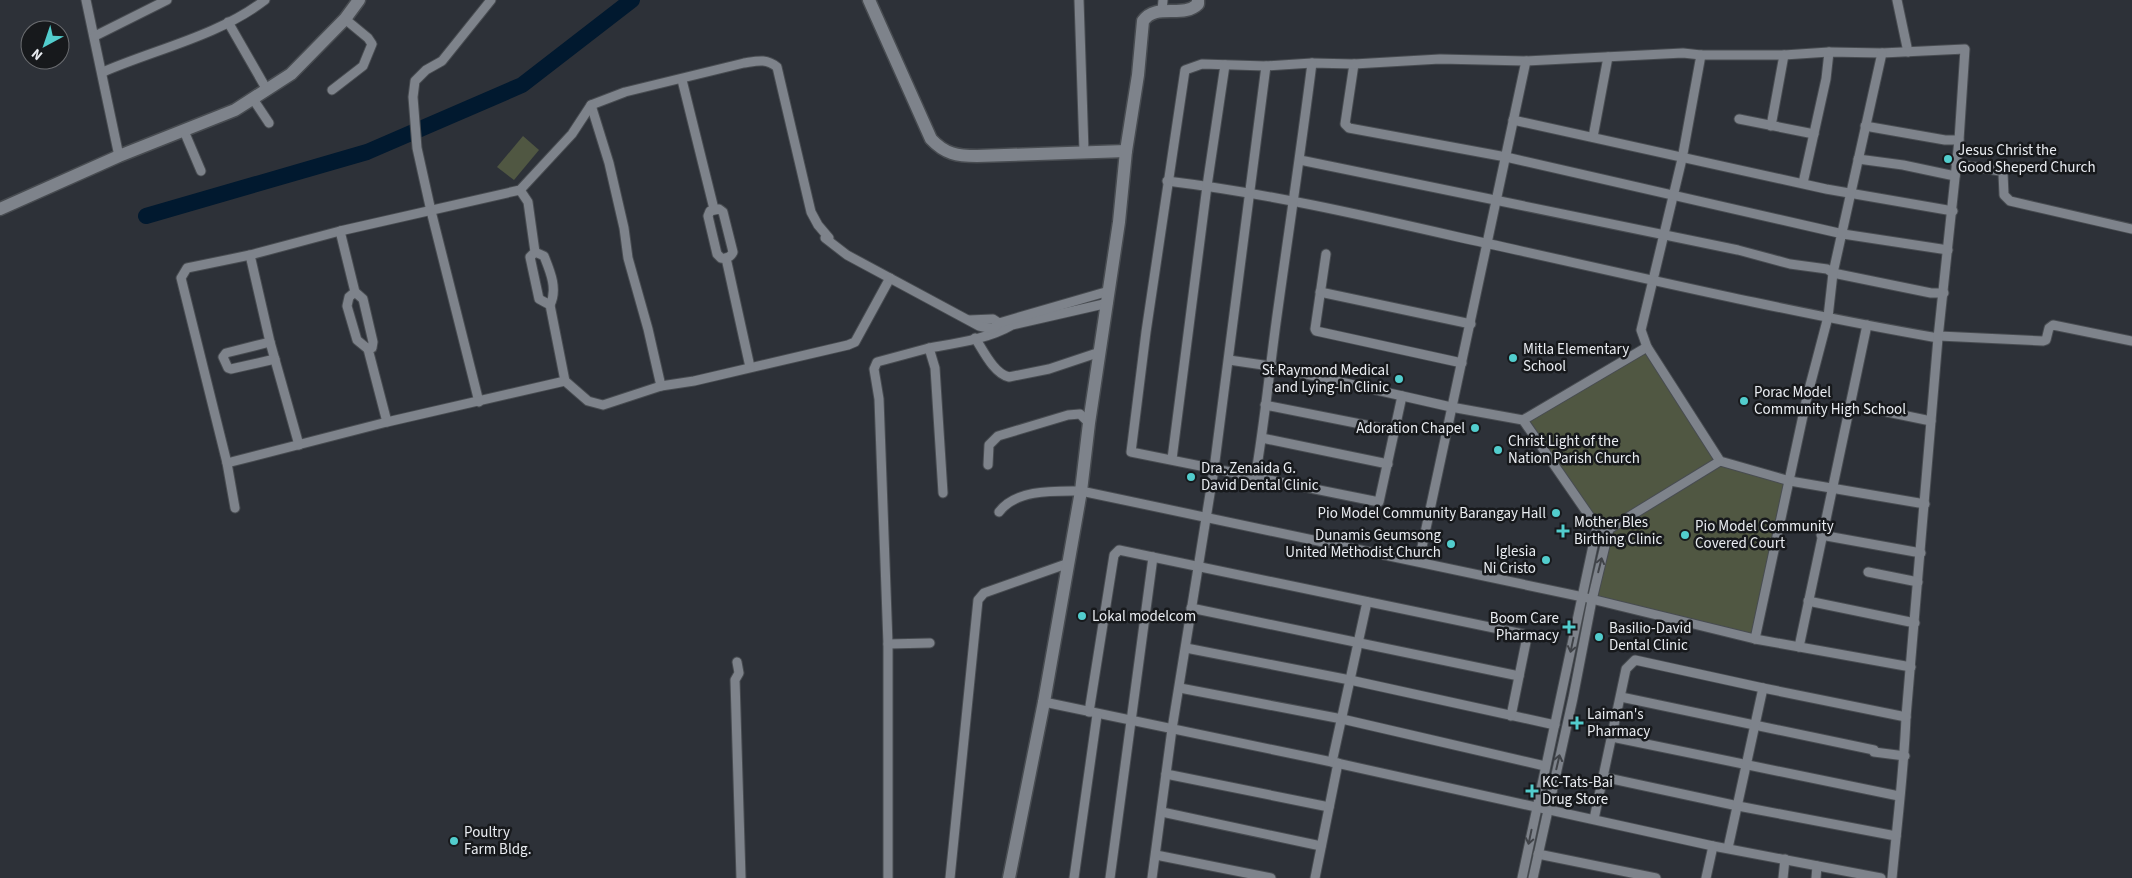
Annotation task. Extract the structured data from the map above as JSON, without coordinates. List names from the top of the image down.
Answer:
{
  "places": {
    "other": [
      "Jesus Christ the Good Sheperd Church",
      "Mitla Elementary School",
      "St Raymond Medical and Lying-In Clinic",
      "Porac Model Community High School",
      "Adoration Chapel",
      "Christ Light of the Nation Parish Church",
      "Dra. Zenaida G. David Dental Clinic",
      "Pio Model Community Barangay Hall",
      "Pio Model Community Covered Court",
      "Dunamis Geumsong United Methodist Church",
      "Iglesia Ni Cristo",
      "Lokal modelcom",
      "Basilio-David Dental Clinic",
      "Poultry Farm Bldg."
    ],
    "health": [
      "Mother Bles Birthing Clinic",
      "Boom Care Pharmacy",
      "Laiman's Pharmacy",
      "KC-Tats-Bai Drug Store"
    ]
  },
  "north": "bottom left"
}
